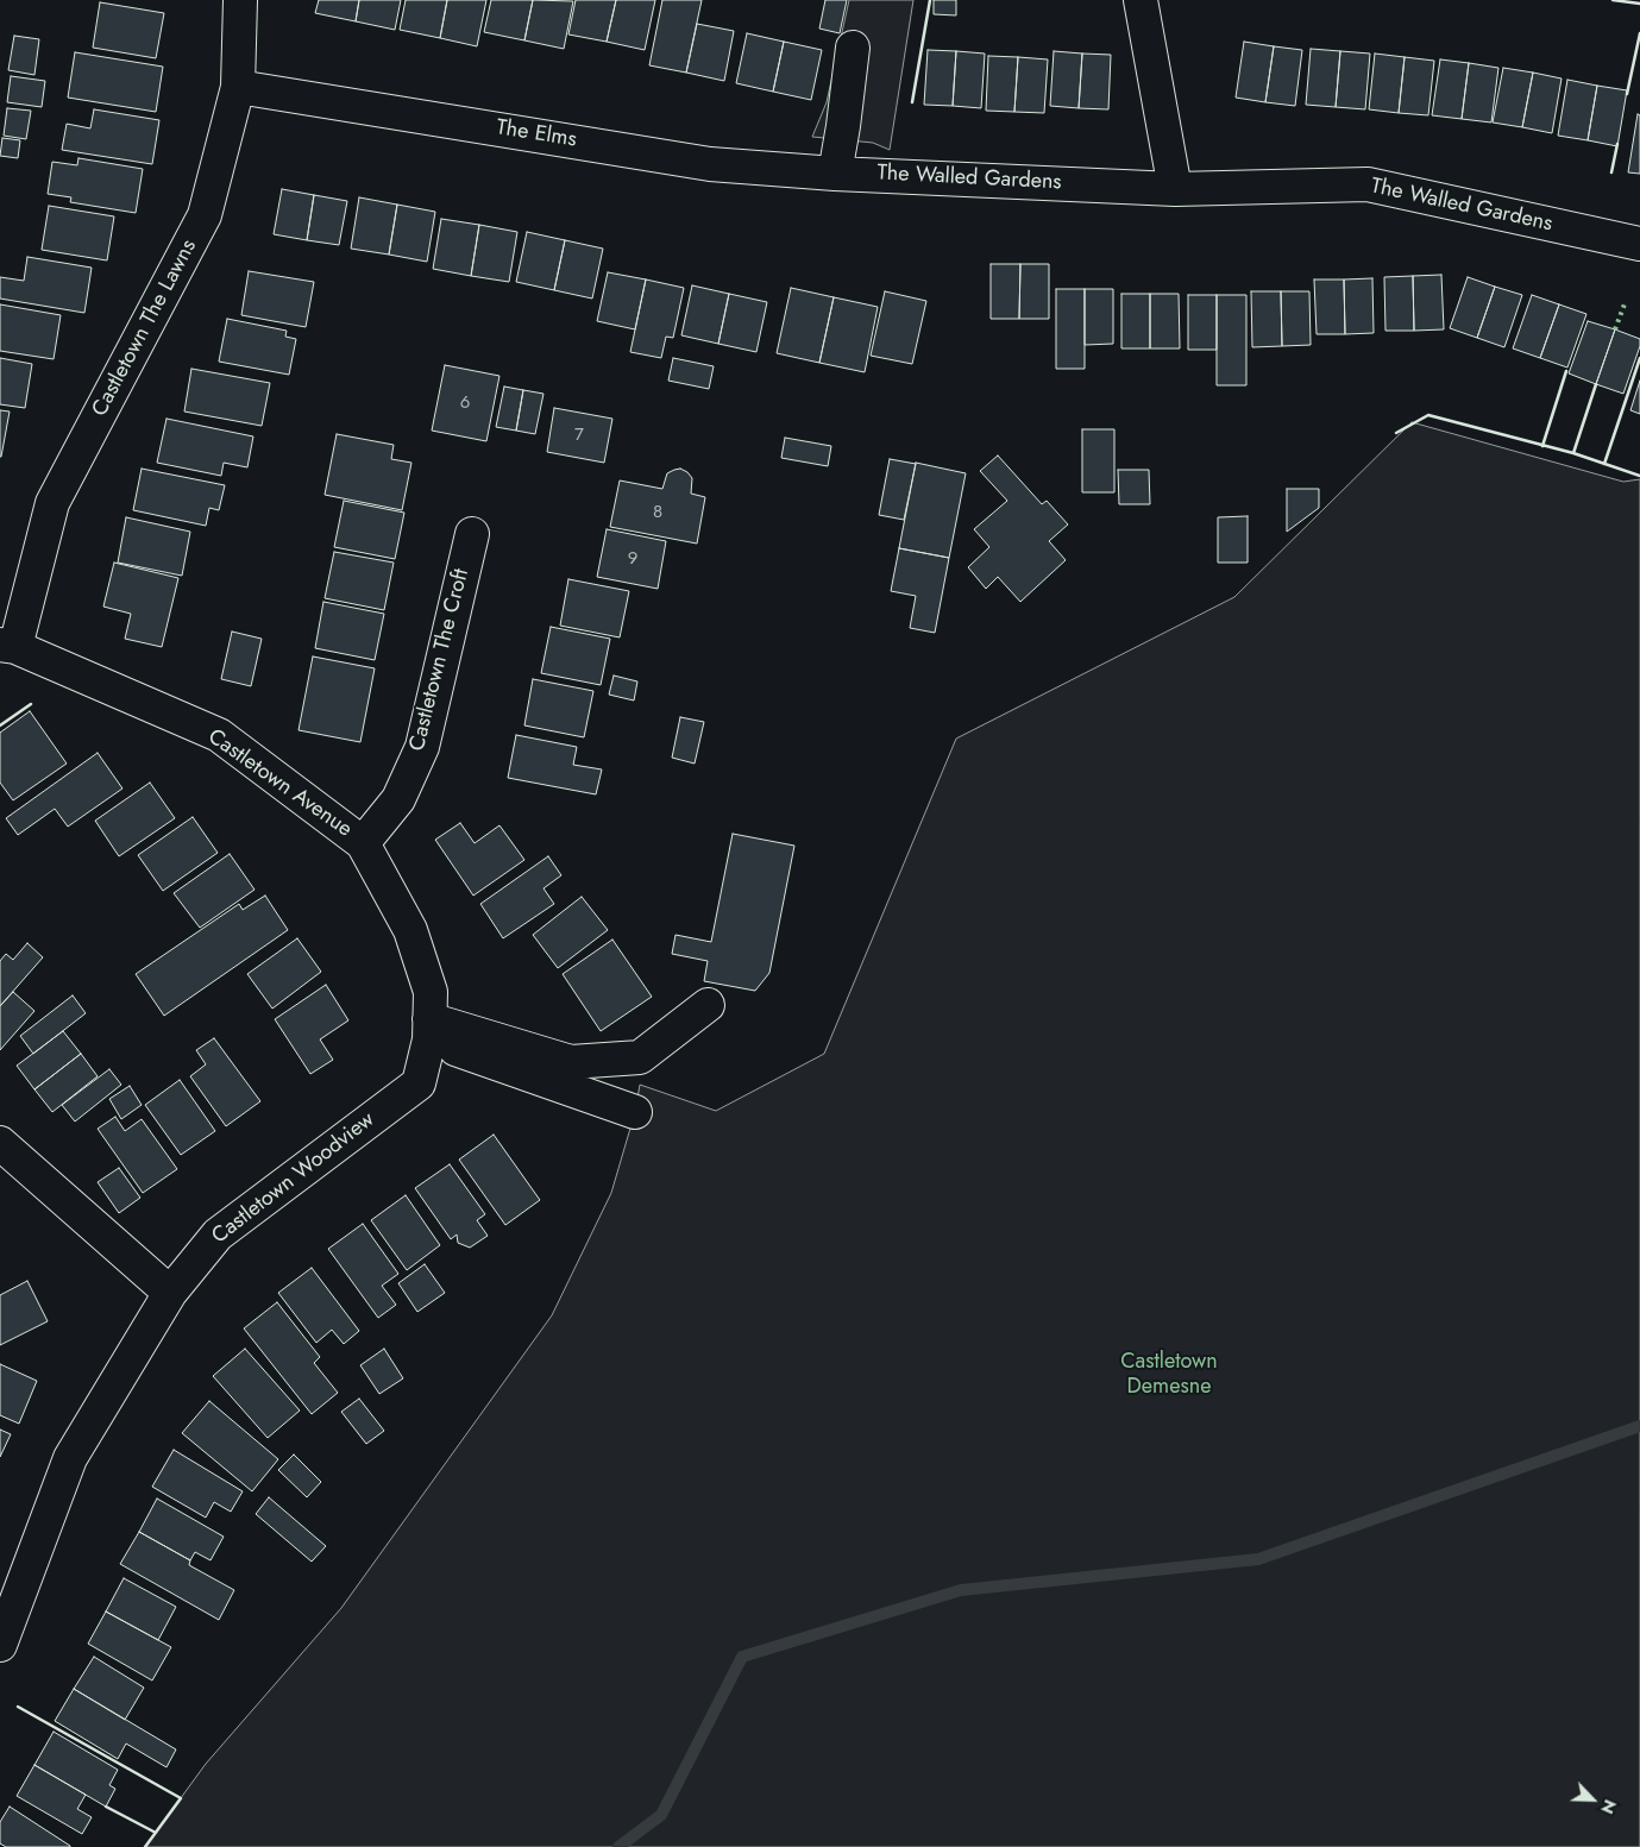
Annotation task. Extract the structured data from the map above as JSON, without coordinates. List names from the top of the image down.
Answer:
{
  "streets": {
    "street": [
      "The Elms",
      "The Walled Gardens",
      "Castletown The Lawns",
      "Castletown The Croft",
      "Castletown Avenue",
      "Castletown Woodview"
    ]
  },
  "crossings": [
    ["The Elms", "The Walled Gardens"],
    ["The Elms", "Castletown The Lawns"],
    ["Castletown The Lawns", "Castletown Avenue"],
    ["Castletown The Croft", "Castletown Avenue"],
    ["Castletown Avenue", "Castletown Woodview"]
  ],
  "parks": ["Castletown Demesne"],
  "house_numbers": [
    "6",
    "7",
    "8",
    "9"
  ],
  "north": "bottom right"
}
